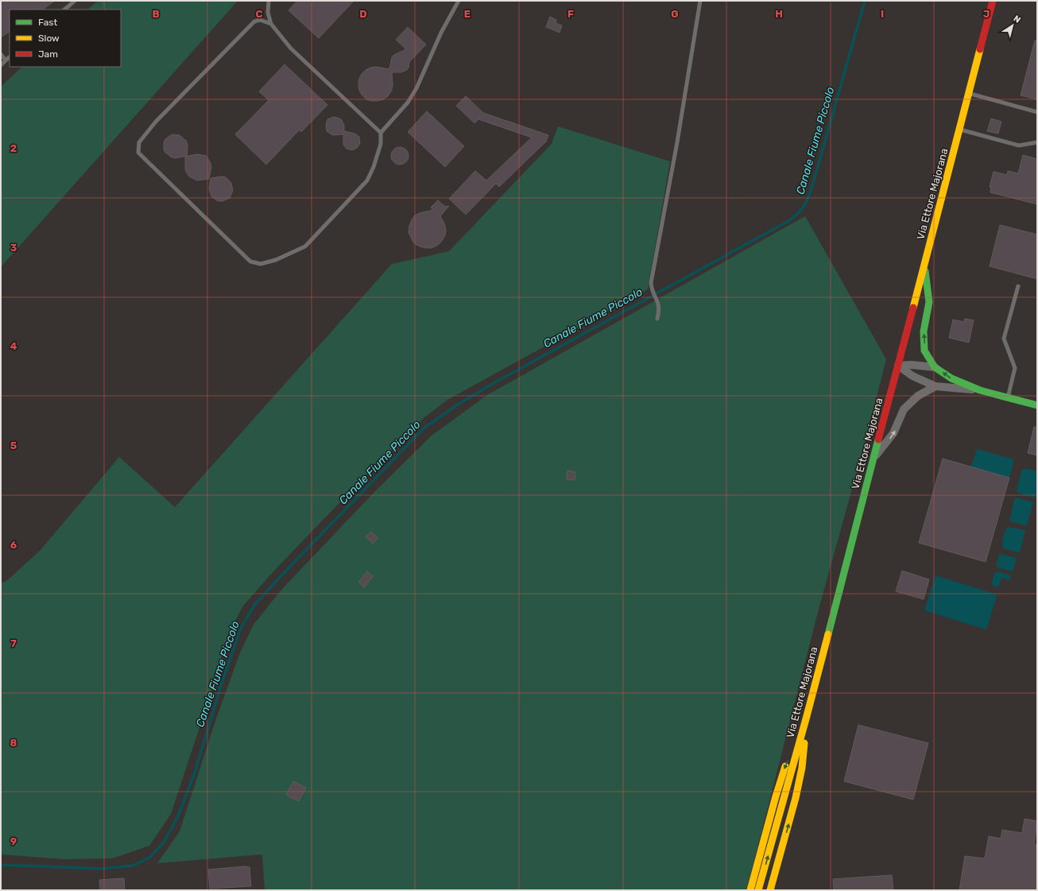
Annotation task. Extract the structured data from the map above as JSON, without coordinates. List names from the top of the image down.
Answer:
{
  "streets": {
    "main road": ["Via Ettore Majorana"]
  },
  "water": ["Canale Fiume Piccolo"],
  "legend": ["Fast", "Slow", "Jam"],
  "north": "top right",
  "grid": {
    "columns": [
      "B",
      "C",
      "D",
      "E",
      "F",
      "G",
      "H",
      "I",
      "J"
    ],
    "rows": [
      "2",
      "3",
      "4",
      "5",
      "6",
      "7",
      "8",
      "9"
    ]
  }
}
